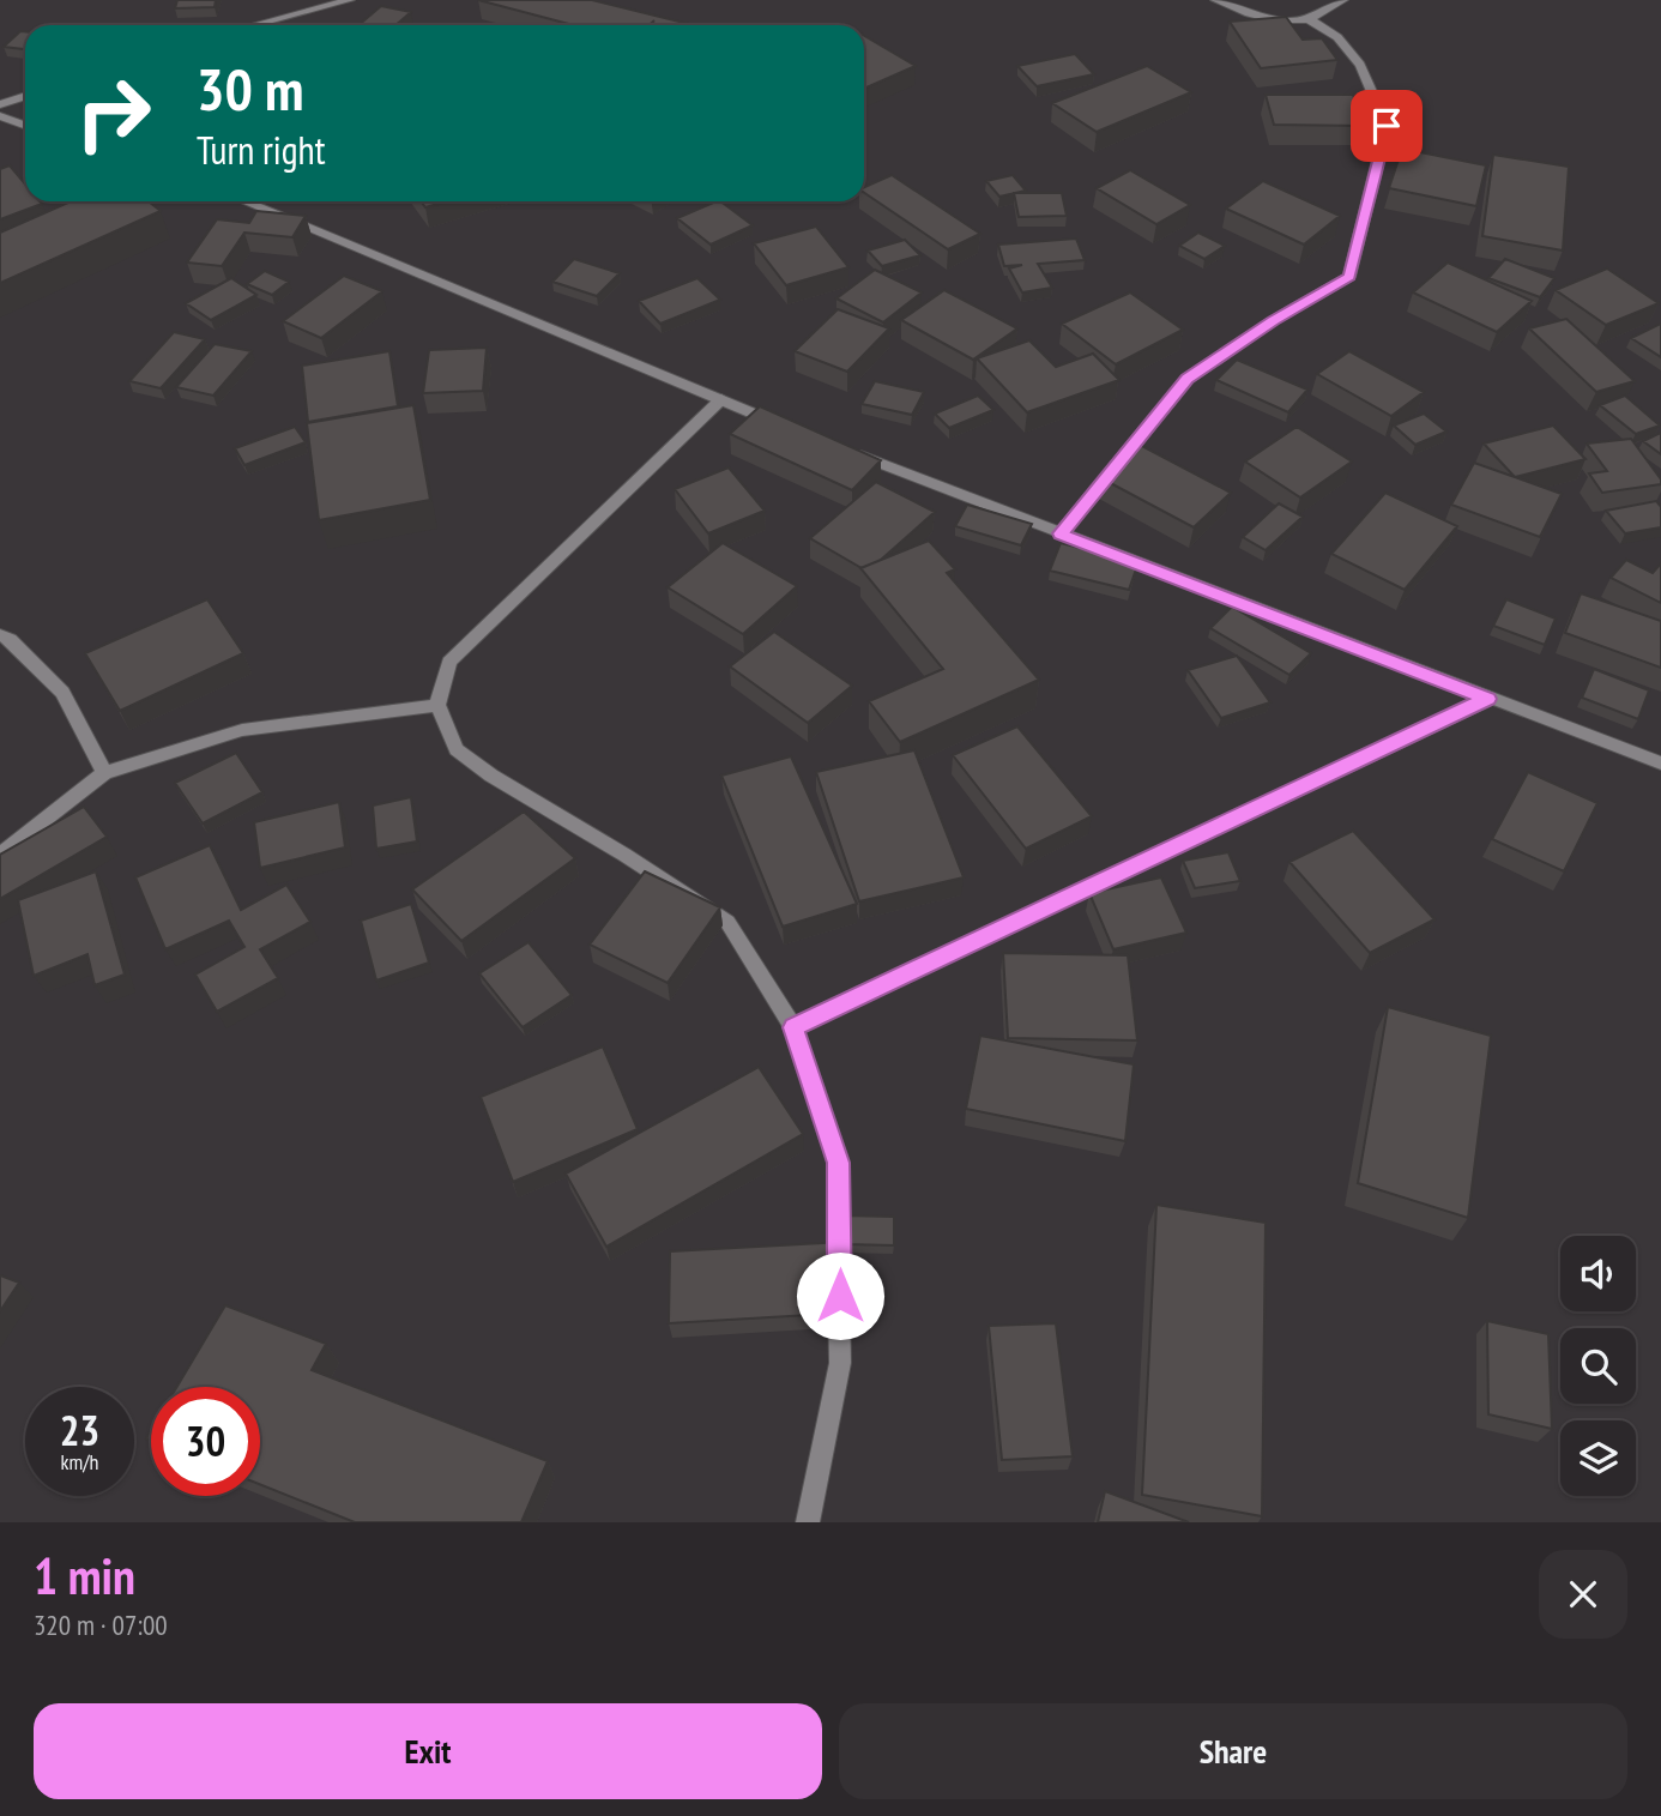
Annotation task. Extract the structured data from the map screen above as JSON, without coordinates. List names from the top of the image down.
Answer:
{
  "page": {
    "turn": ["30 m", "Turn right"],
    "speed": "23 km/h",
    "limit": "30",
    "heading": ["1 min", "320 m · 07:00"],
    "buttons": ["Exit", "Share"]
  }
}
